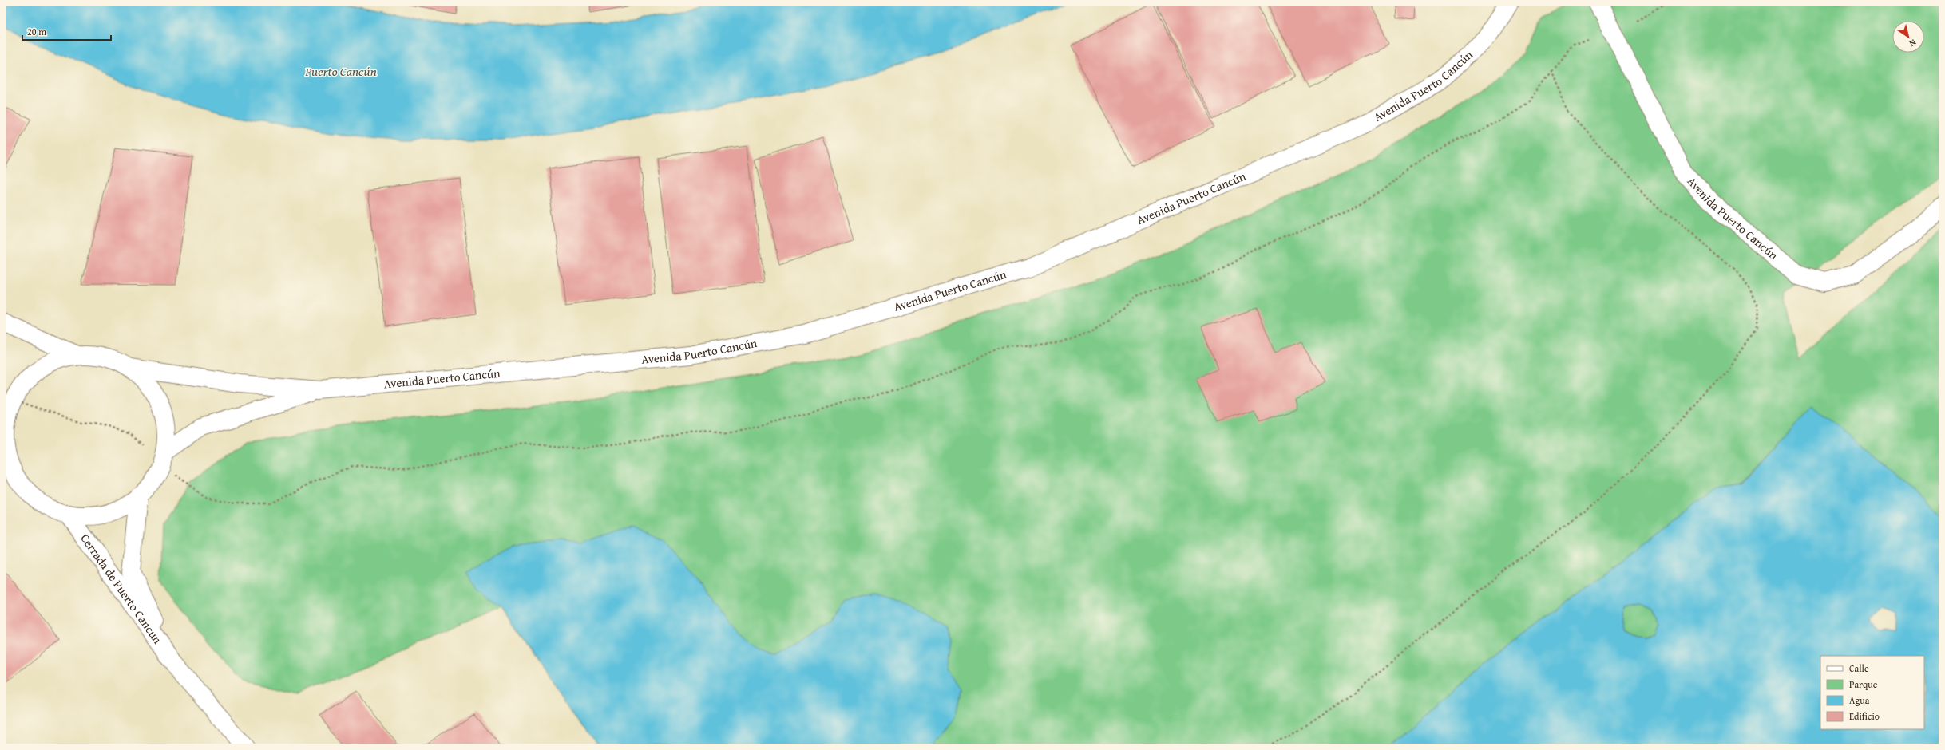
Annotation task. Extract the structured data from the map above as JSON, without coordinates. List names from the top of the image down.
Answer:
{
  "streets": {
    "street": ["Avenida Puerto Cancún", "Cerrada de Puerto Cancun"]
  },
  "water": ["Puerto Cancún"],
  "legend": [
    "Calle",
    "Parque",
    "Agua",
    "Edificio"
  ],
  "scale_bar": "20 m",
  "north": "bottom right"
}
